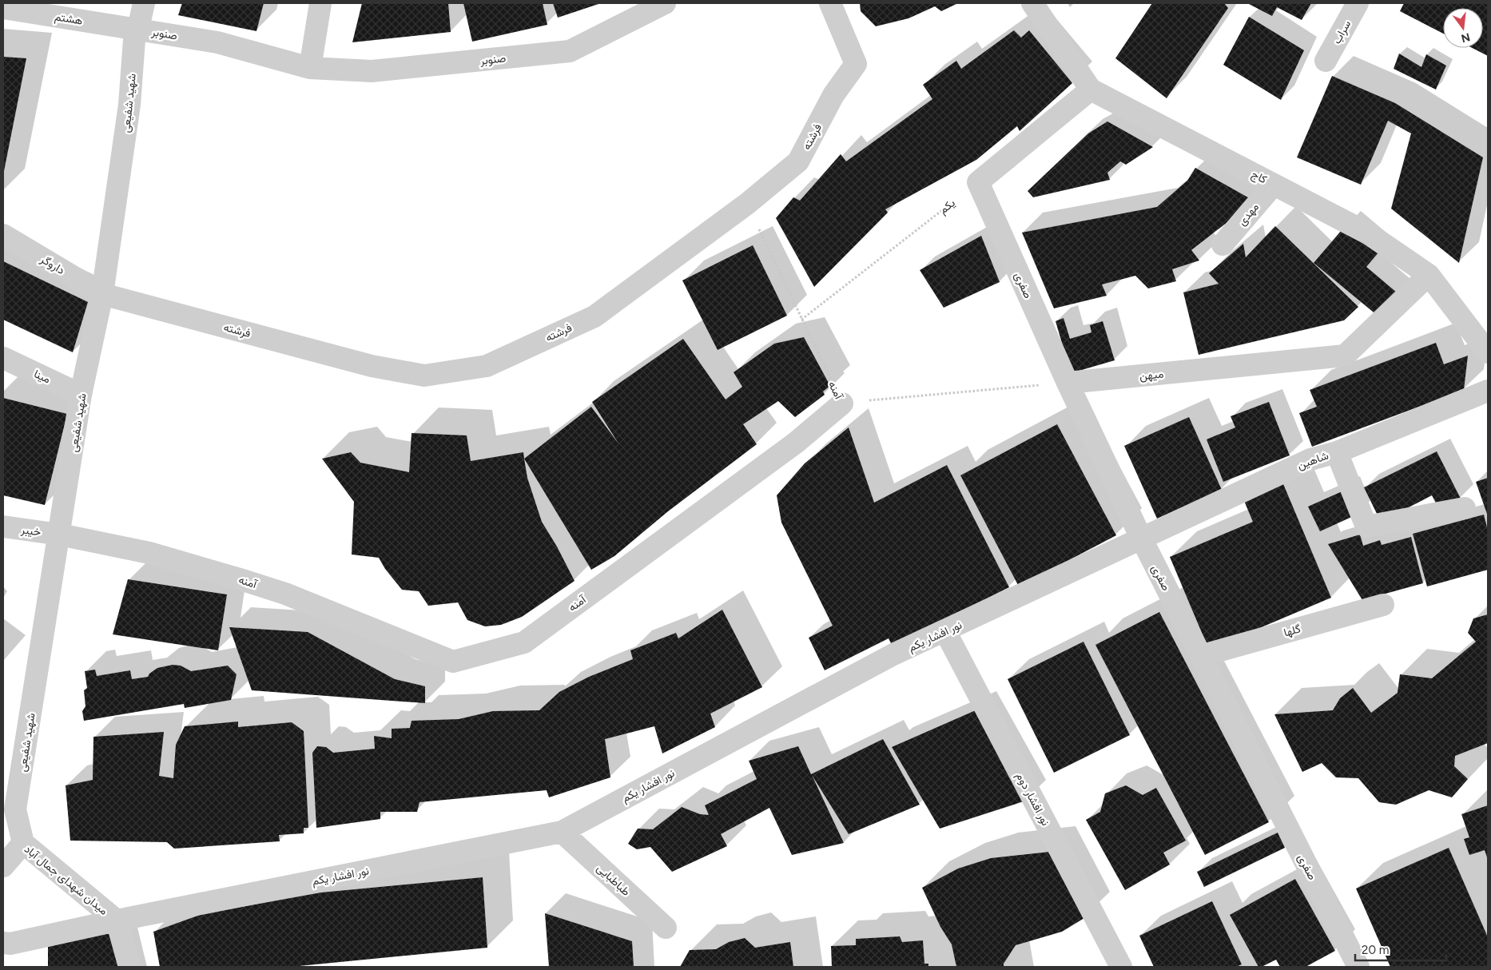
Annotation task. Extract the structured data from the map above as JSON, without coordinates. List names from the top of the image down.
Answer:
{
  "streets": {
    "street": [
      "هشتم",
      "سراب",
      "صنوبر",
      "شهید شفیعی",
      "فرشته",
      "کاج",
      "مهدی",
      "داروگر",
      "صفری",
      "میهن",
      "مینا",
      "آمنه",
      "شاهین",
      "خیبر",
      "گلها",
      "نور افشار یکم",
      "نور افشار دوم",
      "میدان شهدای جمال آباد",
      "طباطبایی"
    ],
    "path": ["یکم"]
  },
  "crossings": [
    ["هشتم", "صنوبر"],
    ["هشتم", "شهید شفیعی"],
    ["صنوبر", "شهید شفیعی"],
    ["شهید شفیعی", "فرشته"],
    ["شهید شفیعی", "داروگر"],
    ["شهید شفیعی", "مینا"],
    ["شهید شفیعی", "آمنه"],
    ["شهید شفیعی", "خیبر"],
    ["شهید شفیعی", "میدان شهدای جمال آباد"],
    ["فرشته", "داروگر"],
    ["فرشته", "آمنه"],
    ["کاج", "مهدی"],
    ["کاج", "میهن"],
    ["یکم", "صفری"],
    ["یکم", "آمنه"],
    ["صفری", "میهن"],
    ["صفری", "شاهین"],
    ["صفری", "گلها"],
    ["صفری", "نور افشار یکم"],
    ["آمنه", "خیبر"],
    ["شاهین", "نور افشار یکم"],
    ["نور افشار یکم", "نور افشار دوم"],
    ["نور افشار یکم", "میدان شهدای جمال آباد"],
    ["نور افشار یکم", "طباطبایی"]
  ],
  "scale_bar": "20 m",
  "north": "bottom"
}
